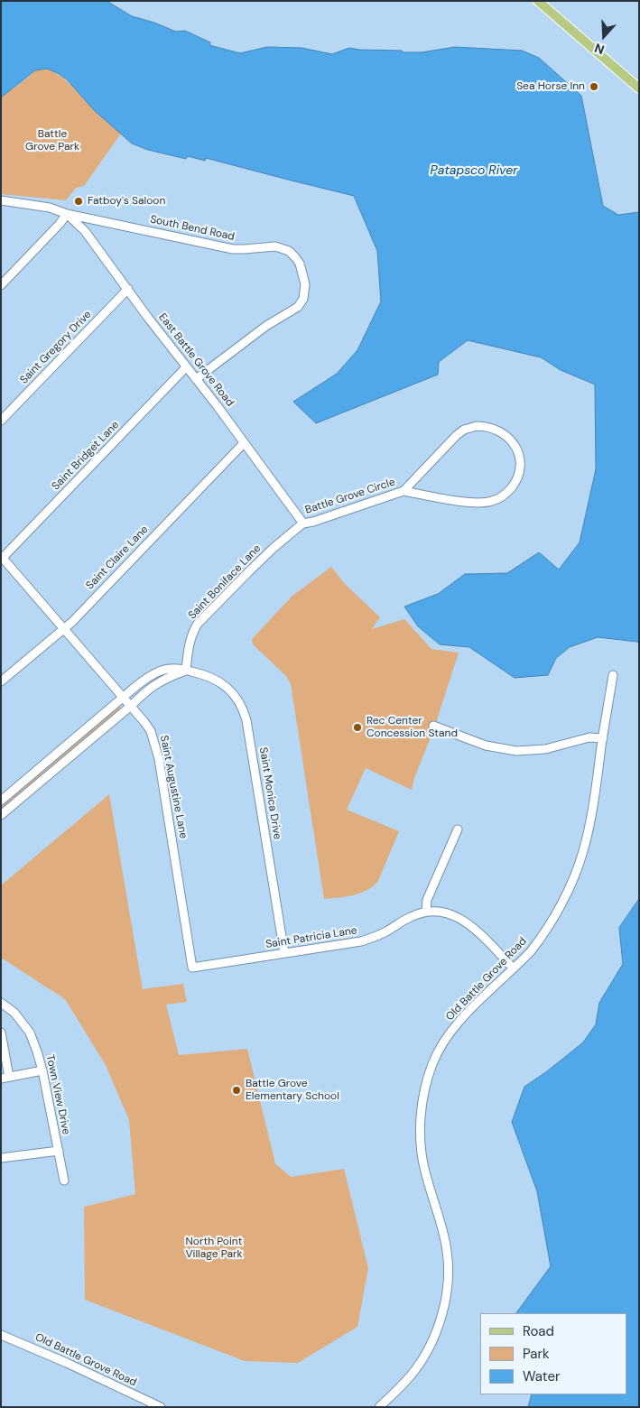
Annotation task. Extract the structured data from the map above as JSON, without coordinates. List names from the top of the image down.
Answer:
{
  "streets": {
    "street": [
      "South Bend Road",
      "Saint Gregory Drive",
      "East Battle Grove Road",
      "Saint Bridget Lane",
      "Battle Grove Circle",
      "Saint Claire Lane",
      "Saint Boniface Lane",
      "Saint Augustine Lane",
      "Saint Monica Drive",
      "Saint Patricia Lane",
      "Old Battle Grove Road",
      "Town View Drive"
    ]
  },
  "crossings": [
    ["South Bend Road", "East Battle Grove Road"],
    ["Saint Gregory Drive", "East Battle Grove Road"],
    ["East Battle Grove Road", "Saint Bridget Lane"],
    ["East Battle Grove Road", "Battle Grove Circle"],
    ["East Battle Grove Road", "Saint Claire Lane"],
    ["East Battle Grove Road", "Saint Boniface Lane"],
    ["Saint Bridget Lane", "Saint Augustine Lane"],
    ["Battle Grove Circle", "Saint Boniface Lane"],
    ["Saint Claire Lane", "Saint Augustine Lane"],
    ["Saint Boniface Lane", "Saint Monica Drive"],
    ["Saint Augustine Lane", "Saint Monica Drive"],
    ["Saint Augustine Lane", "Saint Patricia Lane"],
    ["Saint Monica Drive", "Saint Patricia Lane"],
    ["Saint Patricia Lane", "Old Battle Grove Road"]
  ],
  "water": ["Patapsco River"],
  "parks": ["Battle Grove Park", "North Point Village Park"],
  "places": [
    "Sea Horse Inn",
    "Fatboy's Saloon",
    "Rec Center Concession Stand",
    "Battle Grove Elementary School"
  ],
  "legend": ["Road", "Park", "Water"],
  "north": "bottom"
}
